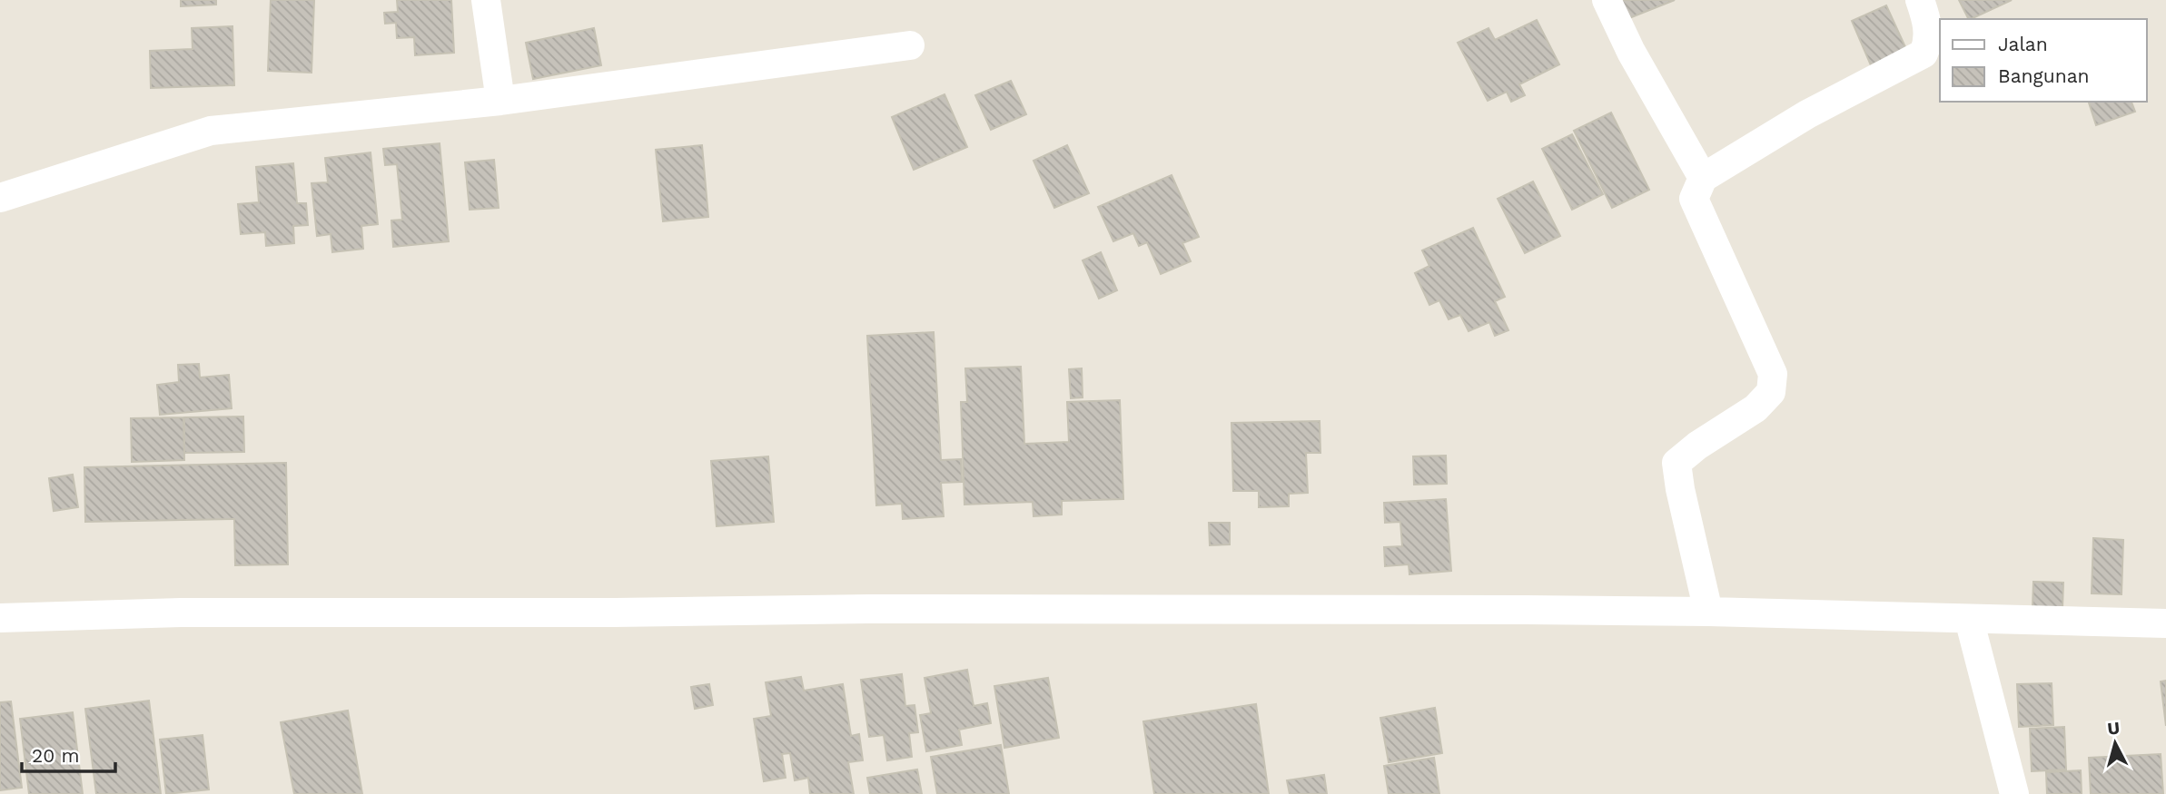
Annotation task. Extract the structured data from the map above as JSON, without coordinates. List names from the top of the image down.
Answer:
{
  "legend": ["Jalan", "Bangunan"],
  "scale_bar": "20 m",
  "north": "top"
}
